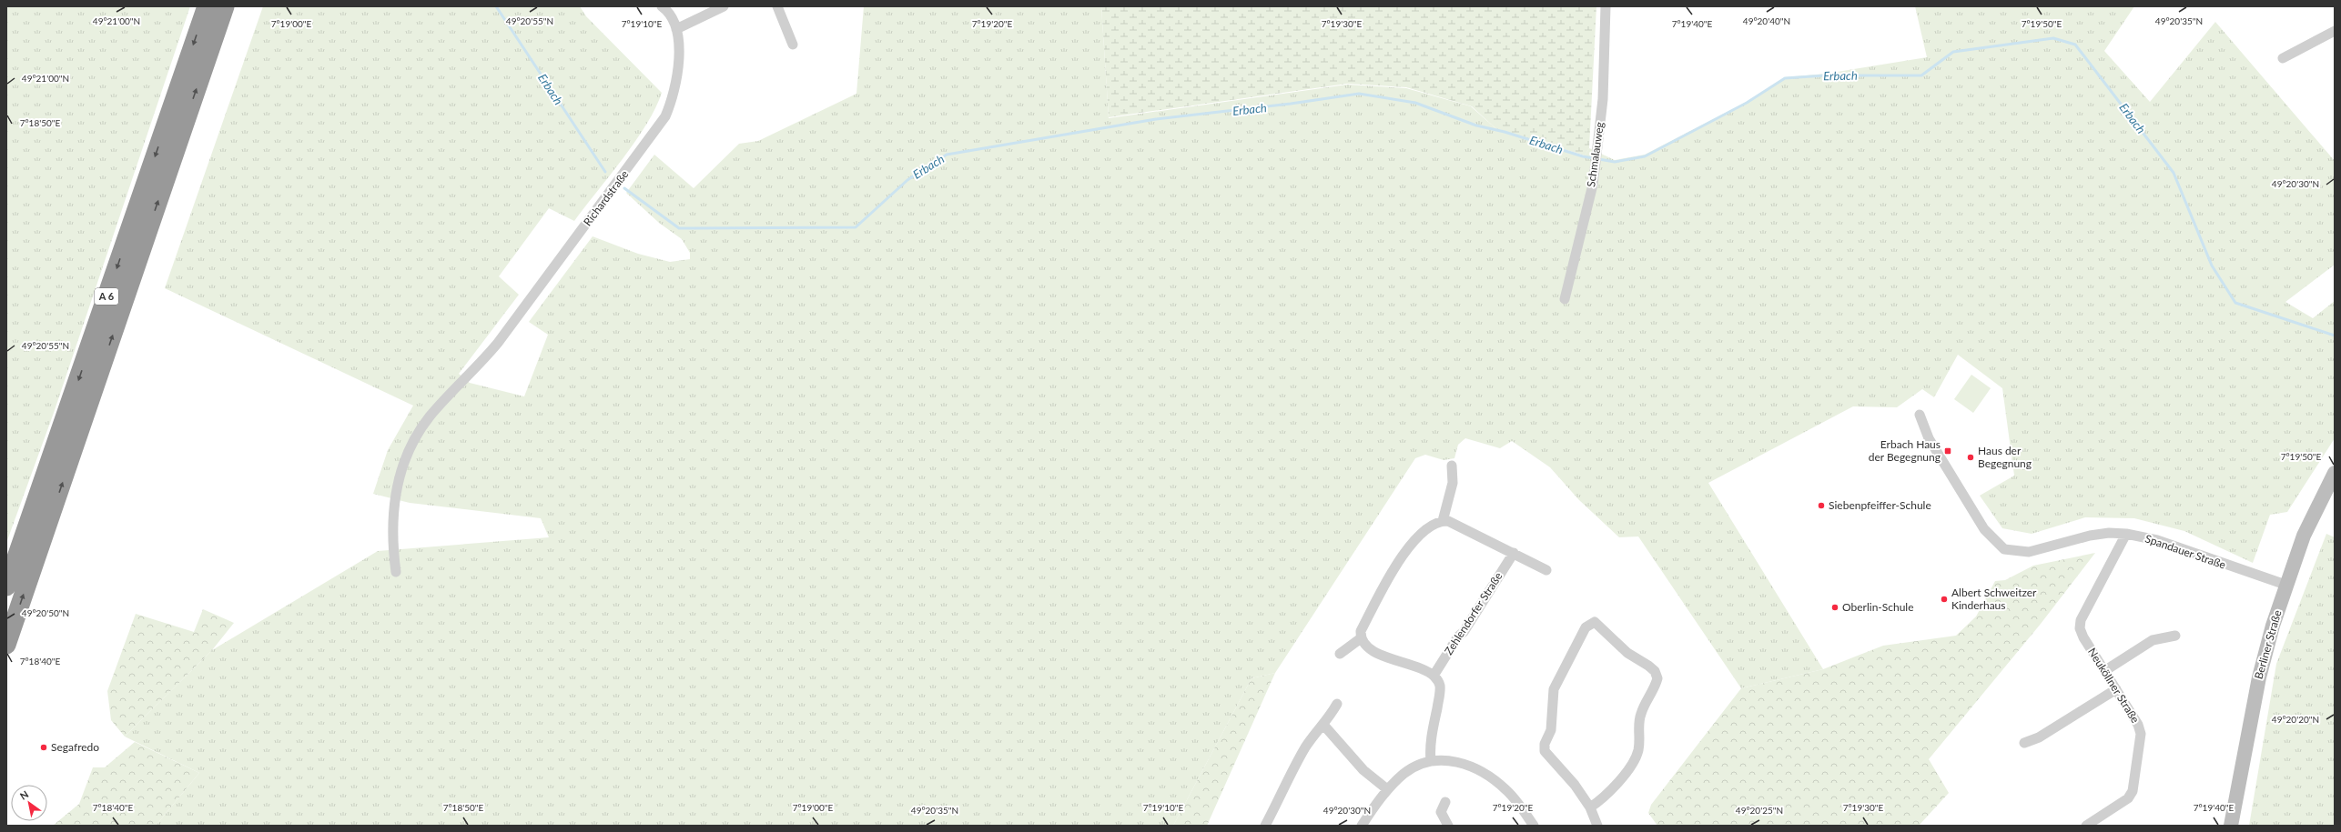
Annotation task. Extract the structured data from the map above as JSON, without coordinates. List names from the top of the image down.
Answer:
{
  "streets": {
    "highway": ["A 6"],
    "street": [
      "Schmalauweg",
      "Richardstraße",
      "Spandauer Straße",
      "Zehlendorfer Straße",
      "Berliner Straße",
      "Neuköllner Straße"
    ]
  },
  "crossings": [
    ["Spandauer Straße", "Berliner Straße"],
    ["Spandauer Straße", "Neuköllner Straße"]
  ],
  "water": ["Erbach"],
  "places": {
    "transit": ["Erbach Haus der Begegnung"],
    "other": [
      "Haus der Begegnung",
      "Siebenpfeiffer-Schule",
      "Albert Schweitzer Kinderhaus",
      "Oberlin-Schule",
      "Segafredo"
    ]
  },
  "north": "top left",
  "coordinates": [
    "49°20'40\"N",
    "49°20'35\"N",
    "49°21'00\"N",
    "49°20'55\"N",
    "7°19'30\"E",
    "7°19'50\"E",
    "7°19'00\"E",
    "7°19'10\"E",
    "7°19'20\"E",
    "7°19'40\"E",
    "7°18'50\"E",
    "49°20'30\"N",
    "49°20'50\"N",
    "7°18'40\"E",
    "49°20'20\"N",
    "49°20'25\"N"
  ]
}
